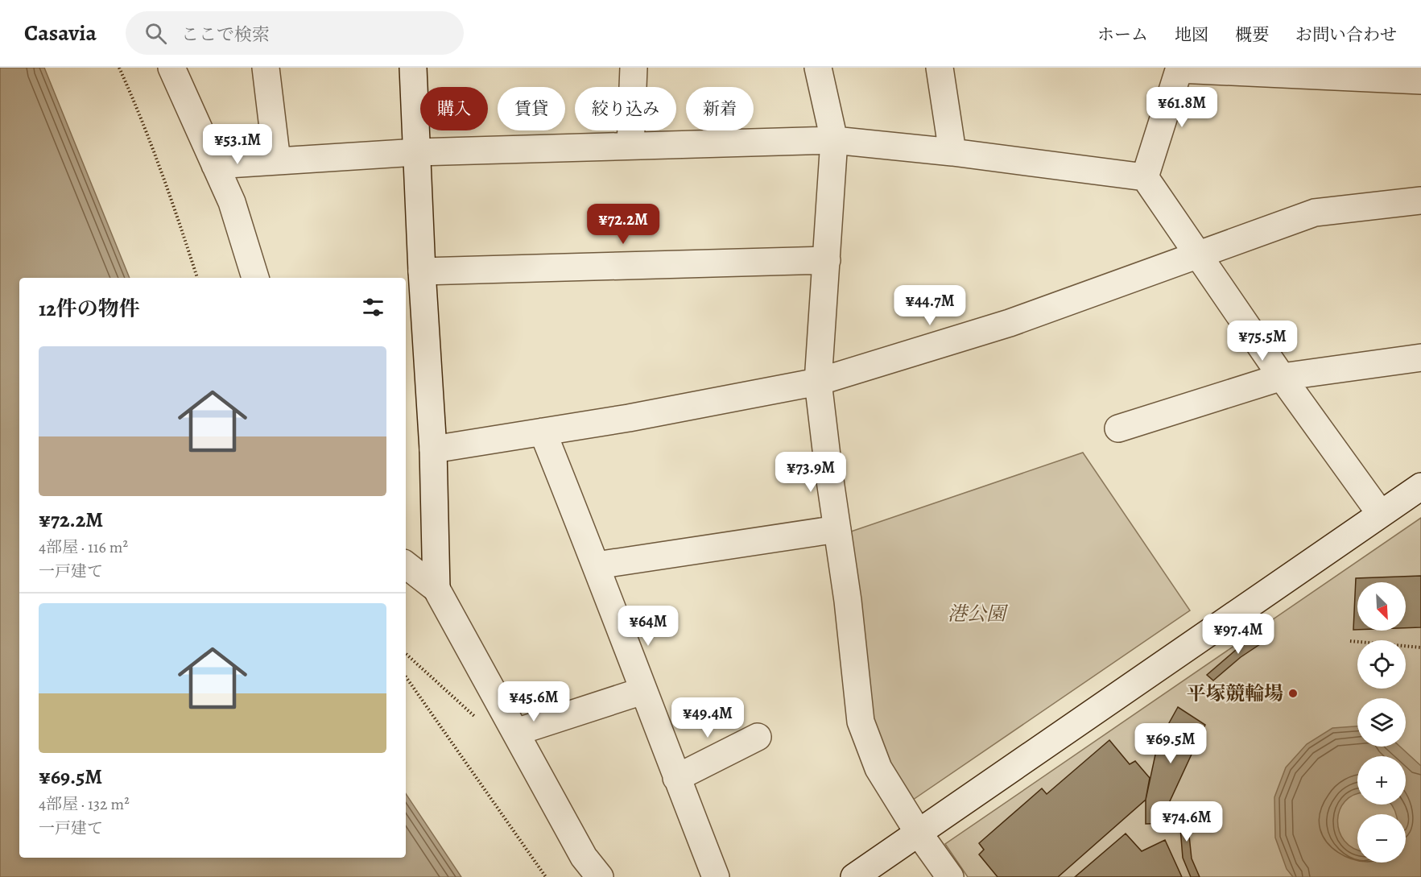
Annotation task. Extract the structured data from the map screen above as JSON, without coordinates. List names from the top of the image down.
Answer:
{
  "parks": ["港公園"],
  "places": ["平塚競輪場"],
  "north": "bottom right",
  "page": {
    "header": "Casavia",
    "search": "ここで検索",
    "nav": [
      "ホーム",
      "地図",
      "概要",
      "お問い合わせ"
    ],
    "price": [
      "¥61.8M",
      "¥53.1M",
      "¥72.2M",
      "¥44.7M",
      "¥75.5M",
      "¥73.9M",
      "¥64M",
      "¥97.4M",
      "¥45.6M",
      "¥49.4M",
      "¥69.5M",
      "¥74.6M"
    ],
    "chip": [
      "購入",
      "賃貸",
      "絞り込み",
      "新着"
    ],
    "heading": "12件の物件",
    "list": [
      {
        "name": "¥72.2M",
        "note": "4部屋 · 116 m² · 一戸建て"
      },
      {
        "name": "¥69.5M",
        "note": "4部屋 · 132 m² · 一戸建て"
      }
    ],
    "map_buttons": ["+", "−"]
  }
}
